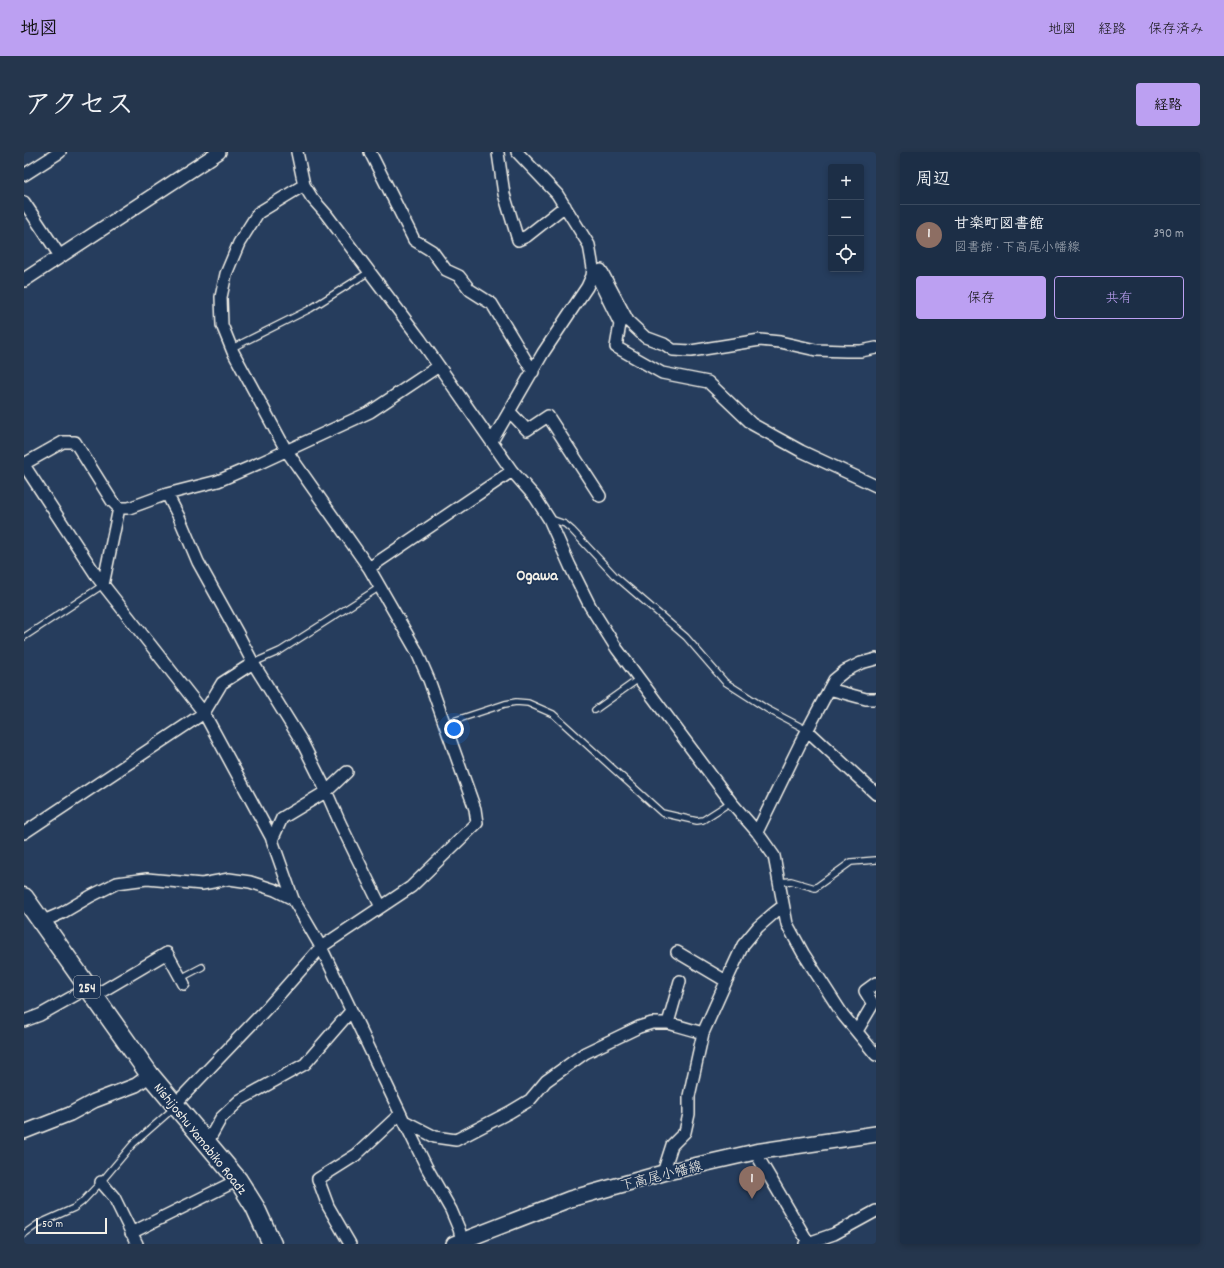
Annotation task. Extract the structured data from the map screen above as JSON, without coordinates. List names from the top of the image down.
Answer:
{
  "streets": {
    "highway": ["254", "Nishijoshu Yamabiko Roadz"],
    "main road": ["下高尾小幡線"]
  },
  "crossings": [
    ["254", "Nishijoshu Yamabiko Roadz"]
  ],
  "districts": ["Ogawa"],
  "scale_bar": "50 m",
  "page": {
    "header": "地図",
    "nav": ["地図", "経路", "保存済み"],
    "title": "アクセス",
    "buttons": [
      "経路",
      ["保存", "共有"]
    ],
    "heading": "周辺",
    "map_buttons": ["+", "−"],
    "list": [
      {
        "mark": "1",
        "name": "甘楽町図書館",
        "note": "図書館 · 下高尾小幡線",
        "value": "390 m"
      }
    ],
    "pins": "1",
    "scale": "50 m"
  }
}
